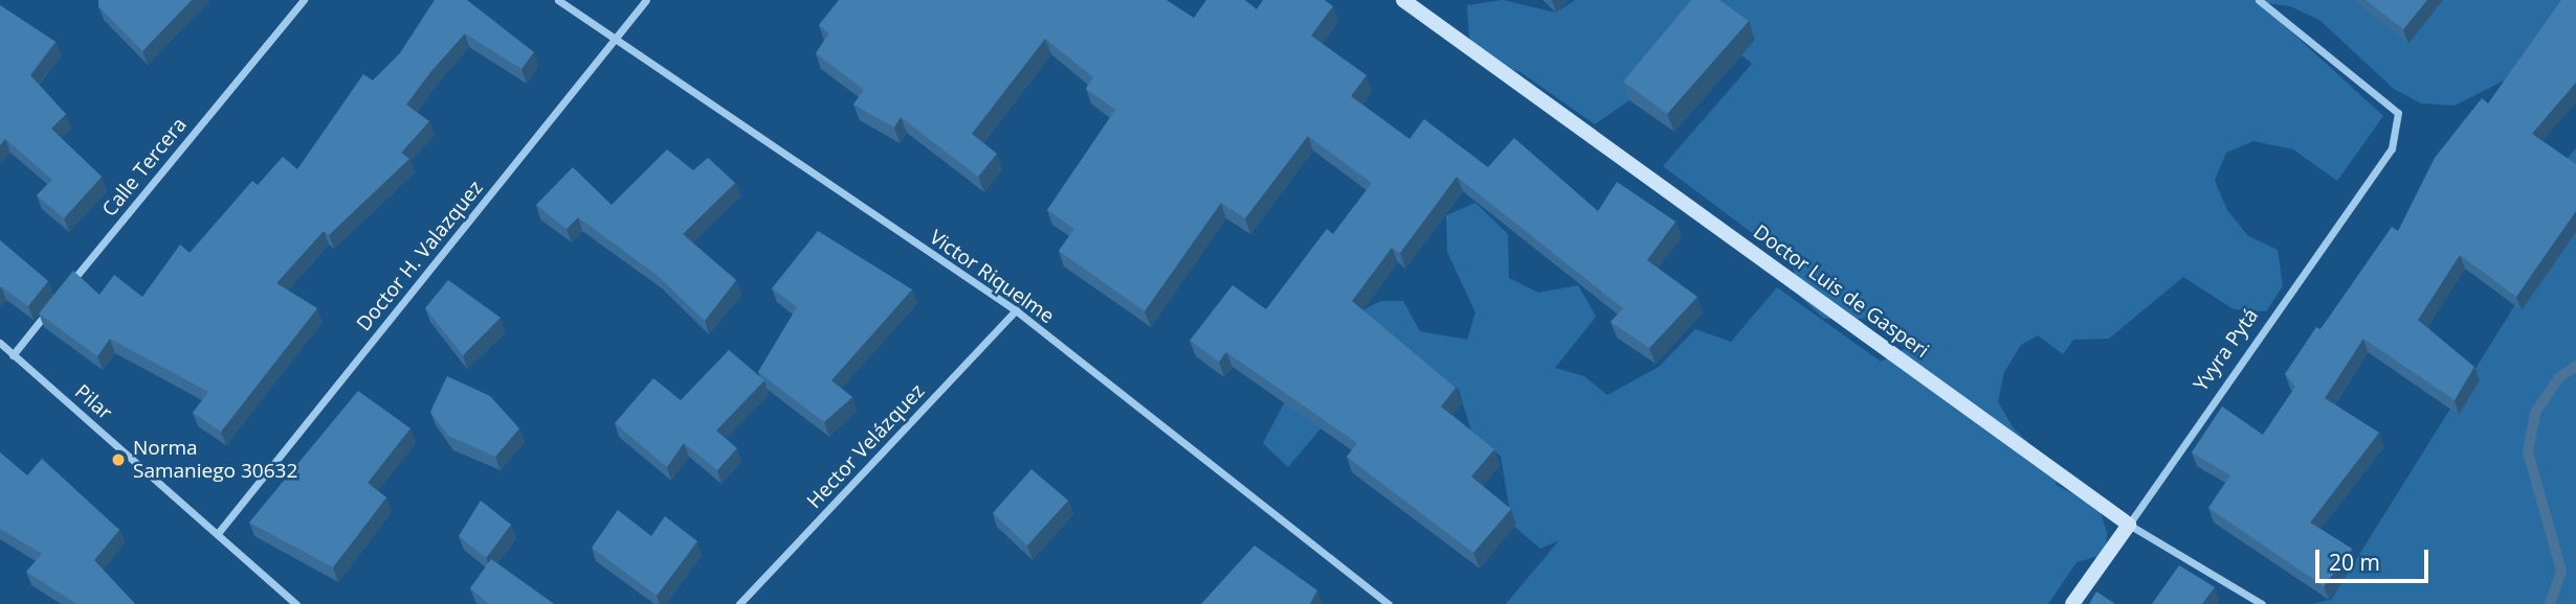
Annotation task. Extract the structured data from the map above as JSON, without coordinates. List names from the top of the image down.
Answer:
{
  "streets": {
    "street": [
      "Calle Tercera",
      "Doctor H. Valazquez",
      "Victor Riquelme",
      "Doctor Luis de Gasperi",
      "Yvyra Pytá",
      "Pilar",
      "Hector Velázquez"
    ]
  },
  "crossings": [
    ["Doctor H. Valazquez", "Victor Riquelme"],
    ["Doctor H. Valazquez", "Pilar"],
    ["Victor Riquelme", "Hector Velázquez"],
    ["Doctor Luis de Gasperi", "Yvyra Pytá"]
  ],
  "places": ["Norma Samaniego 30632"],
  "scale_bar": "20 m"
}
